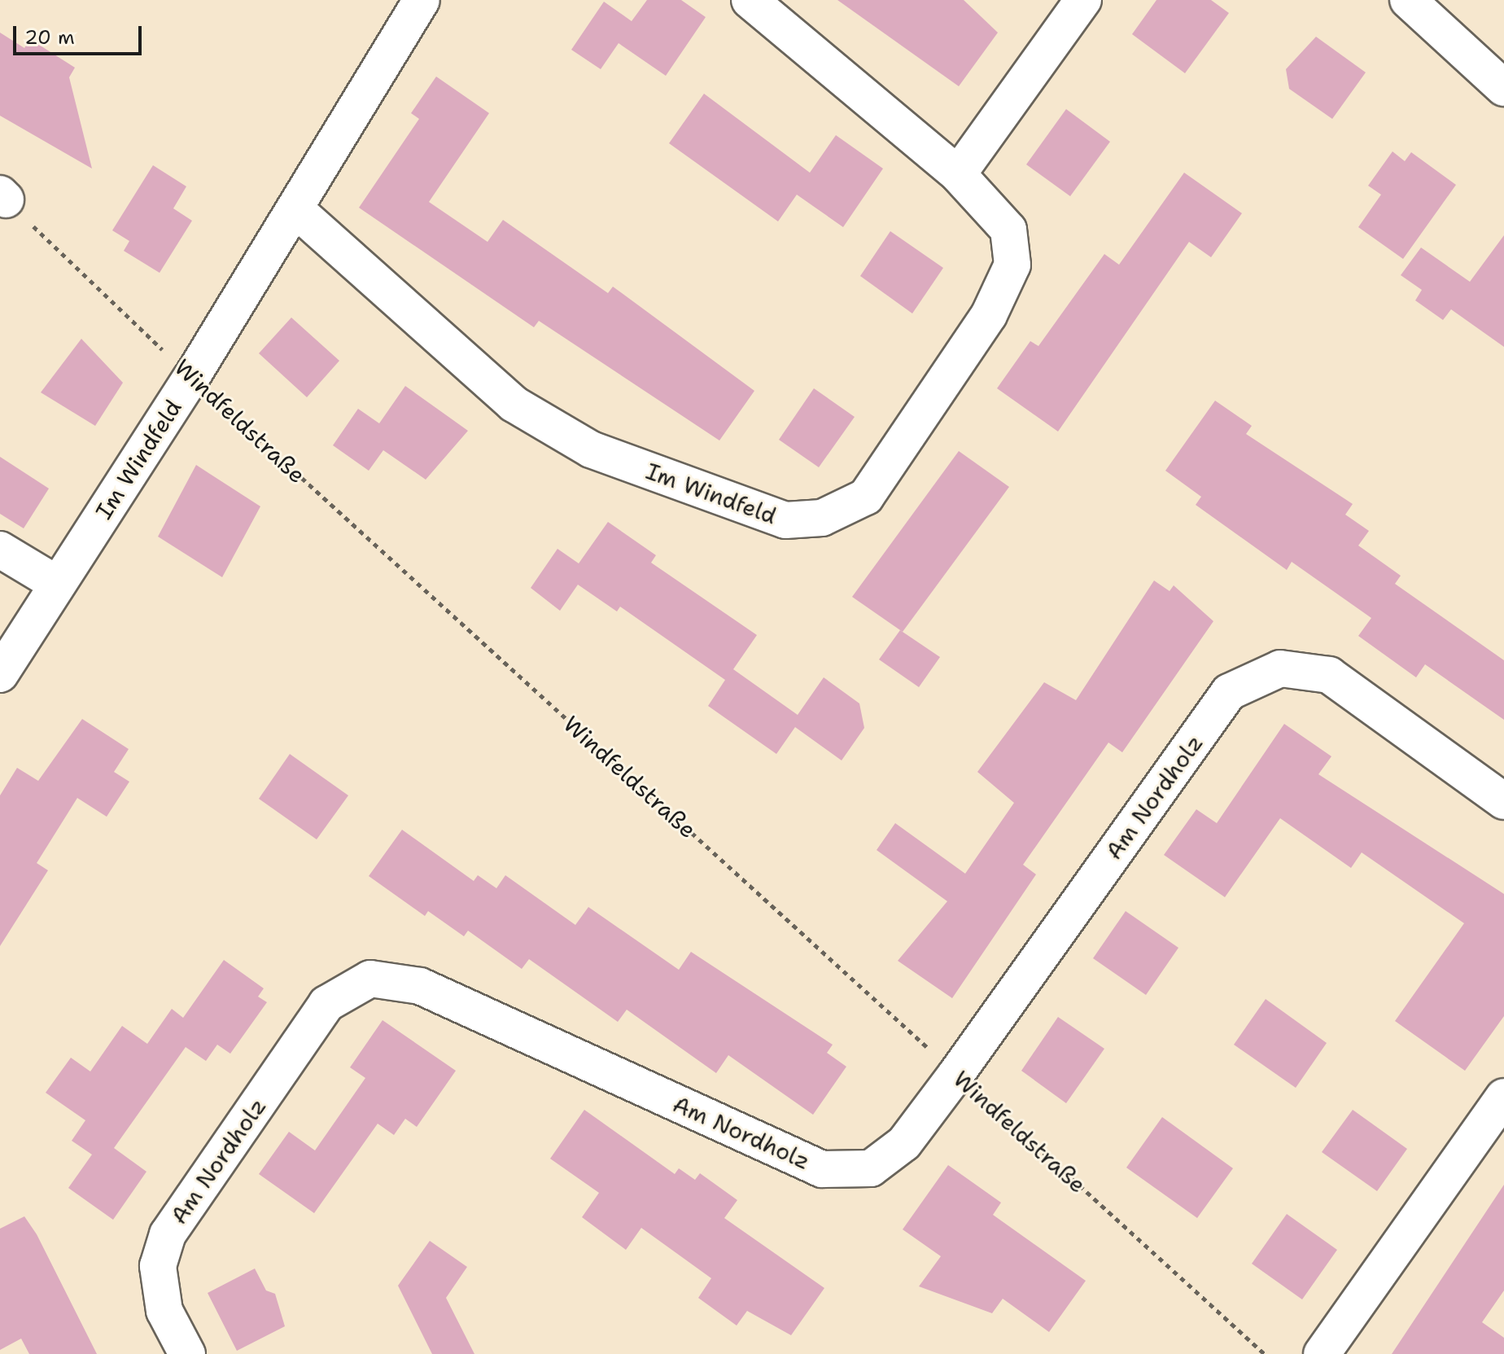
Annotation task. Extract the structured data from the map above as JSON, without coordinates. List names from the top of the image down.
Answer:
{
  "streets": {
    "street": ["Im Windfeld", "Am Nordholz"],
    "path": ["Windfeldstraße"]
  },
  "crossings": [
    ["Windfeldstraße", "Im Windfeld"],
    ["Windfeldstraße", "Am Nordholz"]
  ],
  "scale_bar": "20 m"
}
